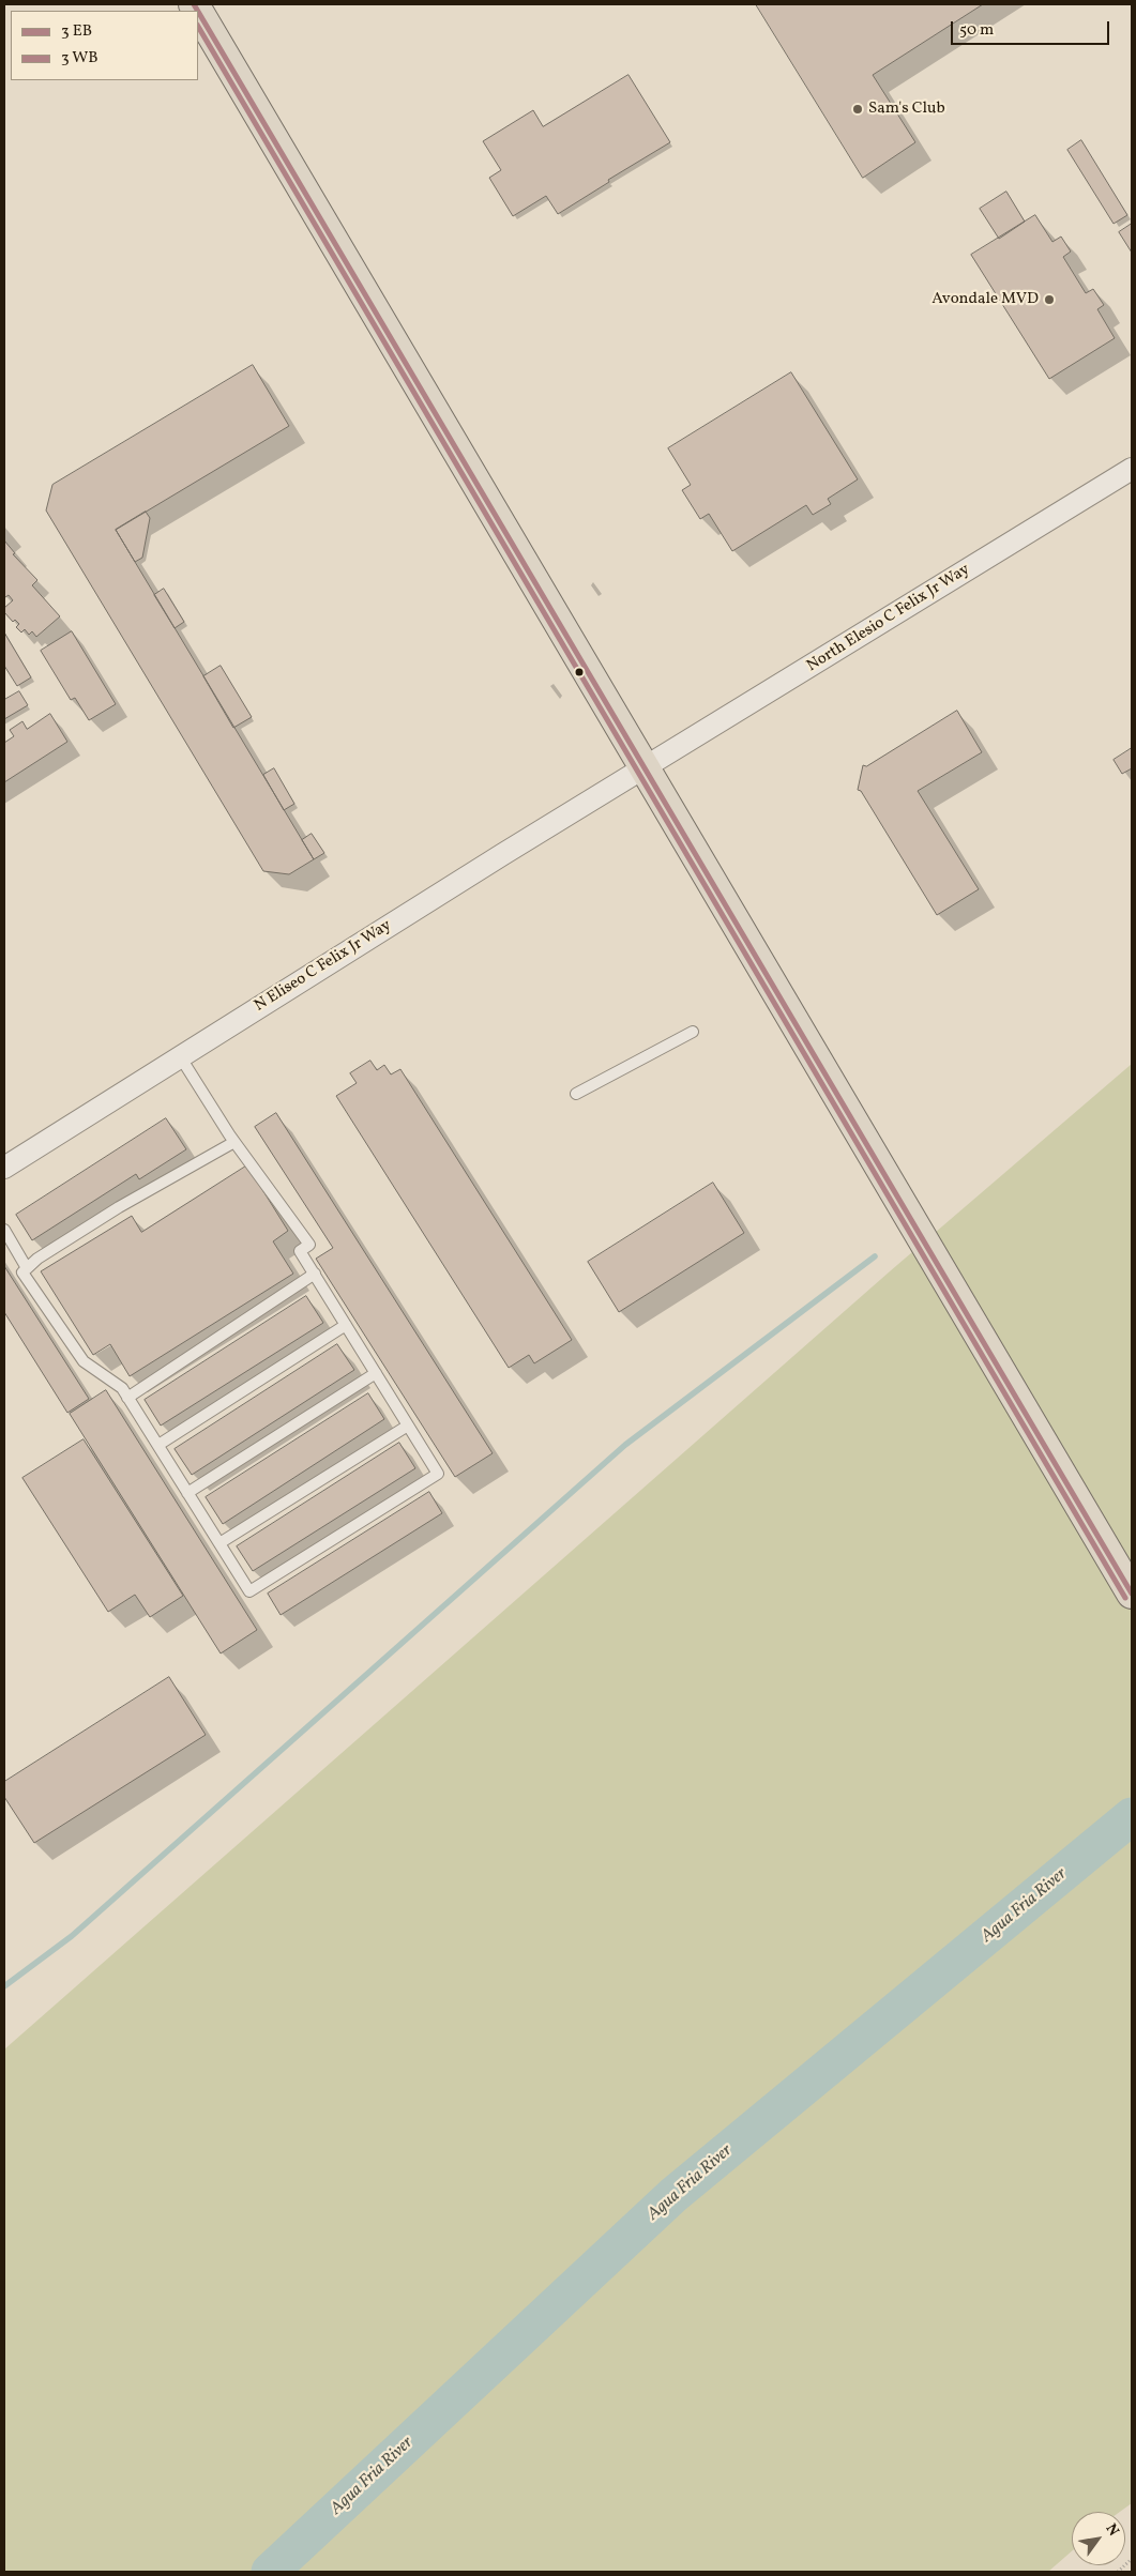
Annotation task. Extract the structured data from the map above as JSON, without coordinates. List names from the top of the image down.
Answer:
{
  "streets": {
    "street": ["North Elesio C Felix Jr Way", "N Eliseo C Felix Jr Way"]
  },
  "crossings": [
    ["North Elesio C Felix Jr Way", "N Eliseo C Felix Jr Way"]
  ],
  "water": ["Agua Fria River"],
  "places": ["Sam's Club", "Avondale MVD"],
  "legend": ["3 EB", "3 WB"],
  "scale_bar": "50 m",
  "north": "top right"
}
